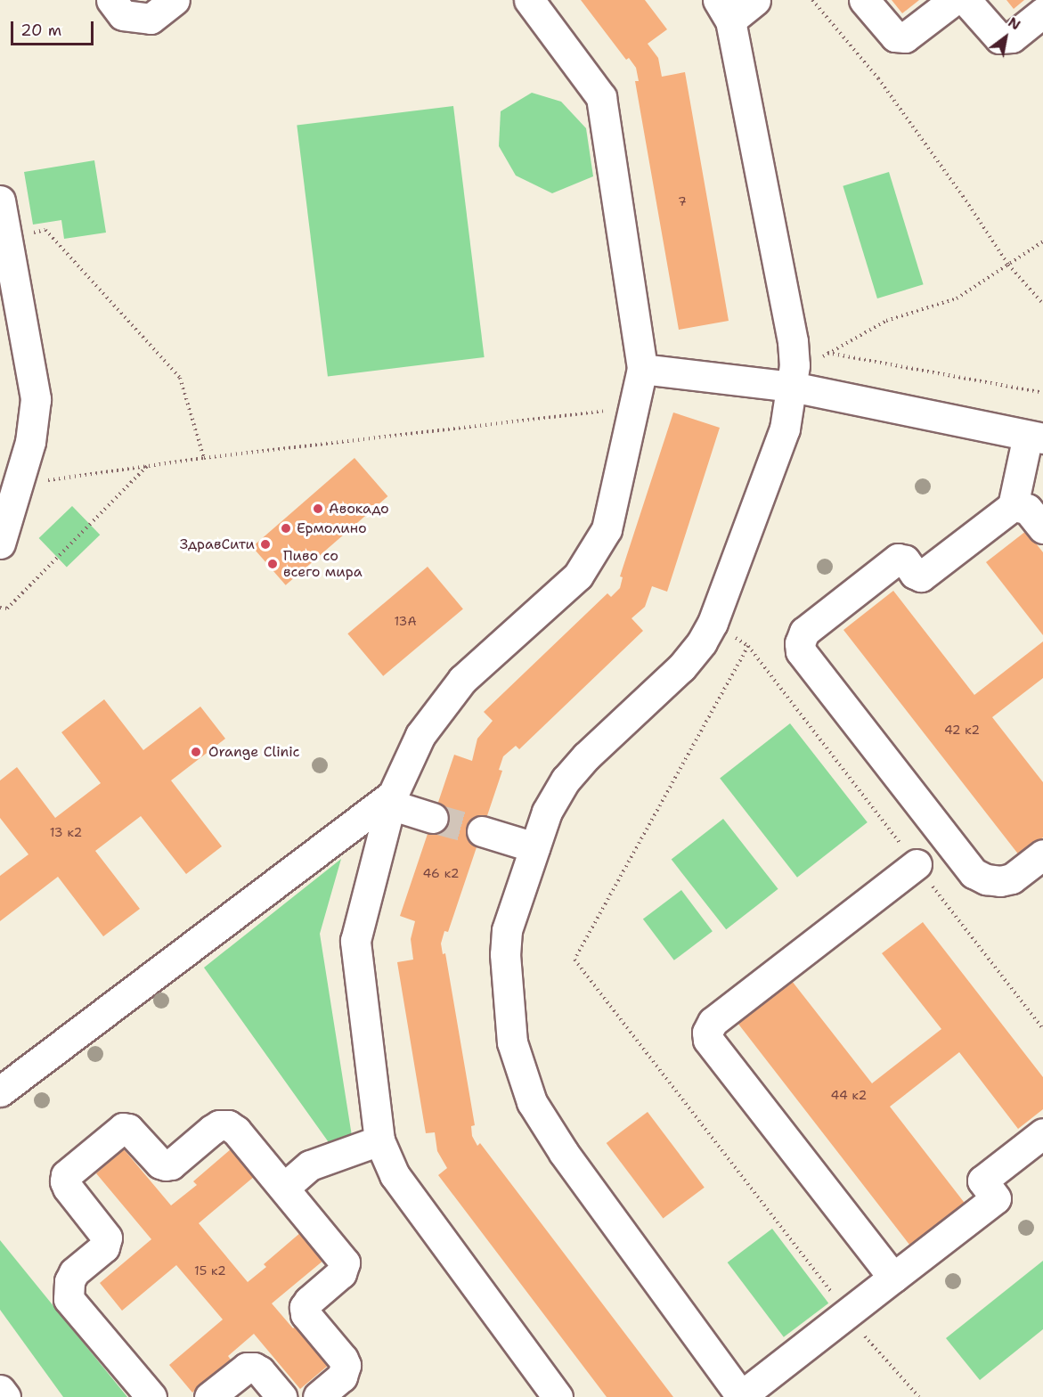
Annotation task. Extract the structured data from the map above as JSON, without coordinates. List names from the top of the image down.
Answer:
{
  "places": [
    "Авокадо",
    "Ермолино",
    "ЗдравСити",
    "Пиво со всего мира",
    "Orange Clinic"
  ],
  "house_numbers": [
    "7",
    "13А",
    "42 к2",
    "13 к2",
    "46 к2",
    "44 к2",
    "15 к2"
  ],
  "scale_bar": "20 m",
  "north": "top right"
}
